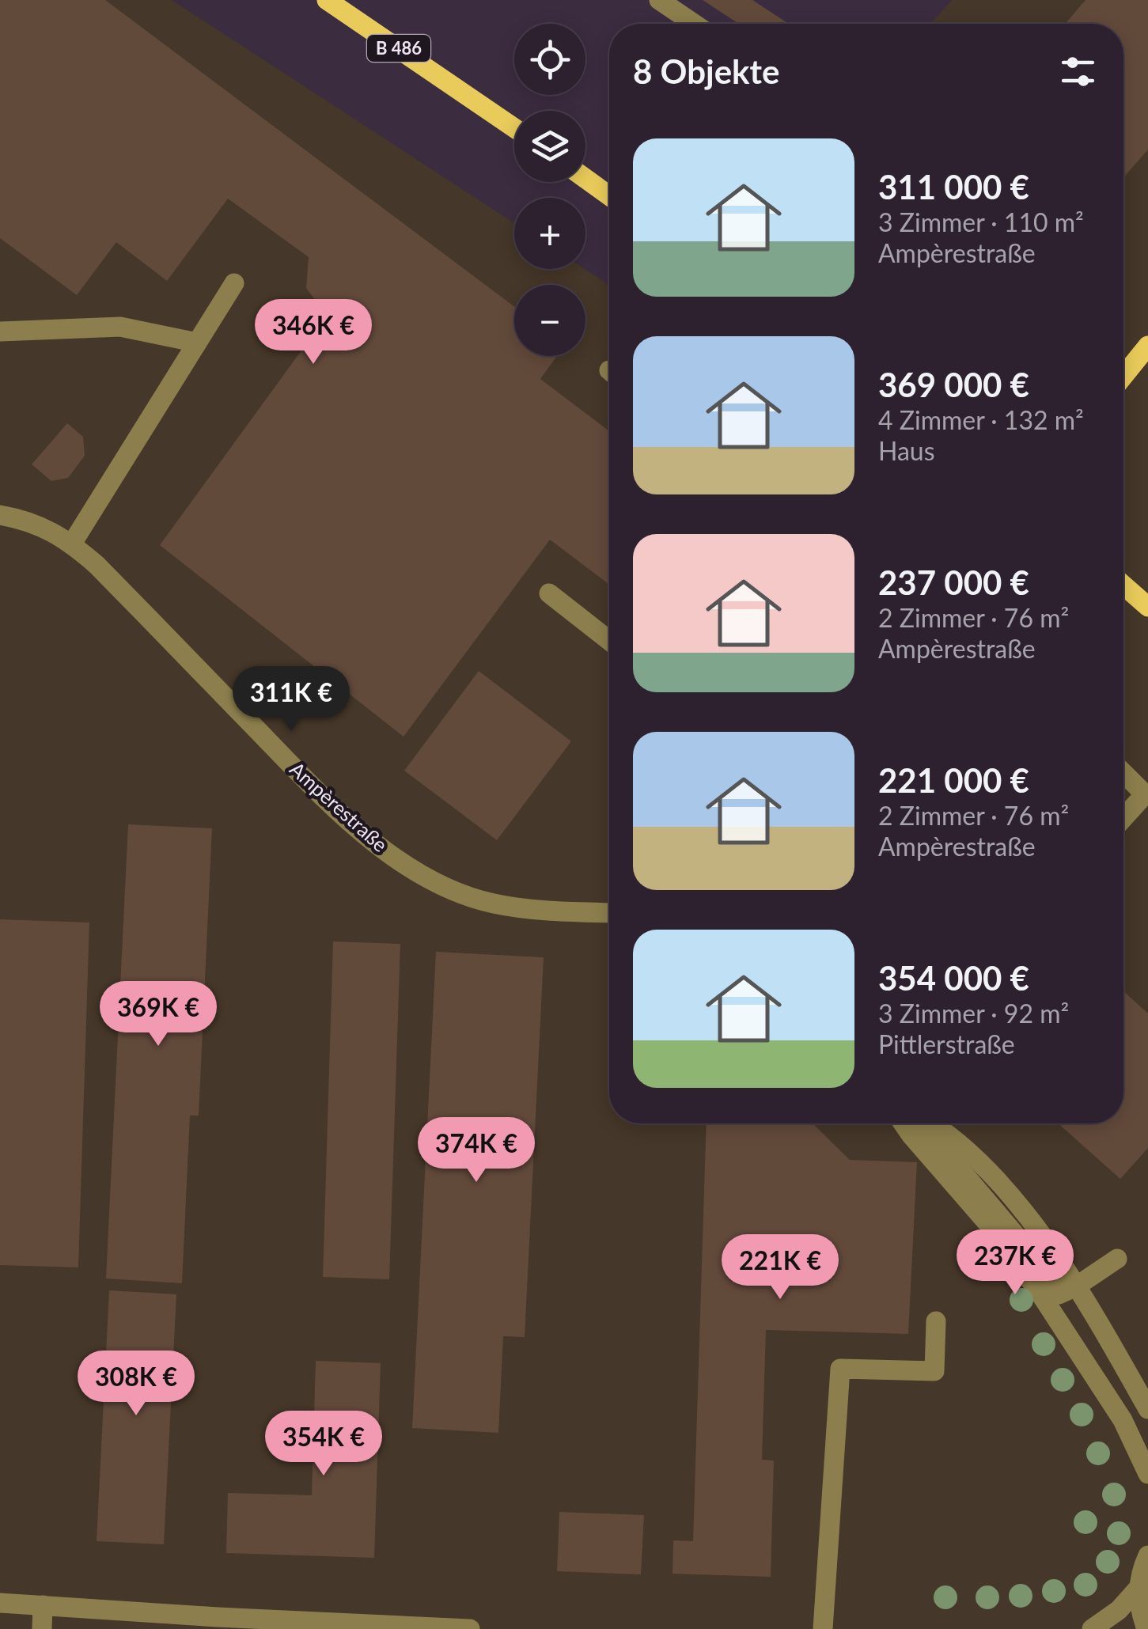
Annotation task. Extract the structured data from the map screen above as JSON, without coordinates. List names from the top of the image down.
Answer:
{
  "streets": {
    "main road": ["B 486"],
    "street": ["Ampèrestraße"]
  },
  "page": {
    "map_buttons": ["+", "−"],
    "heading": "8 Objekte",
    "list": [
      {
        "name": "311 000 €",
        "note": "3 Zimmer · 110 m² · Ampèrestraße"
      },
      {
        "name": "369 000 €",
        "note": "4 Zimmer · 132 m² · Haus"
      },
      {
        "name": "237 000 €",
        "note": "2 Zimmer · 76 m² · Ampèrestraße"
      },
      {
        "name": "221 000 €",
        "note": "2 Zimmer · 76 m² · Ampèrestraße"
      },
      {
        "name": "354 000 €",
        "note": "3 Zimmer · 92 m² · Pittlerstraße"
      }
    ],
    "price": [
      "346K €",
      "311K €",
      "369K €",
      "374K €",
      "237K €",
      "221K €",
      "308K €",
      "354K €"
    ]
  }
}
